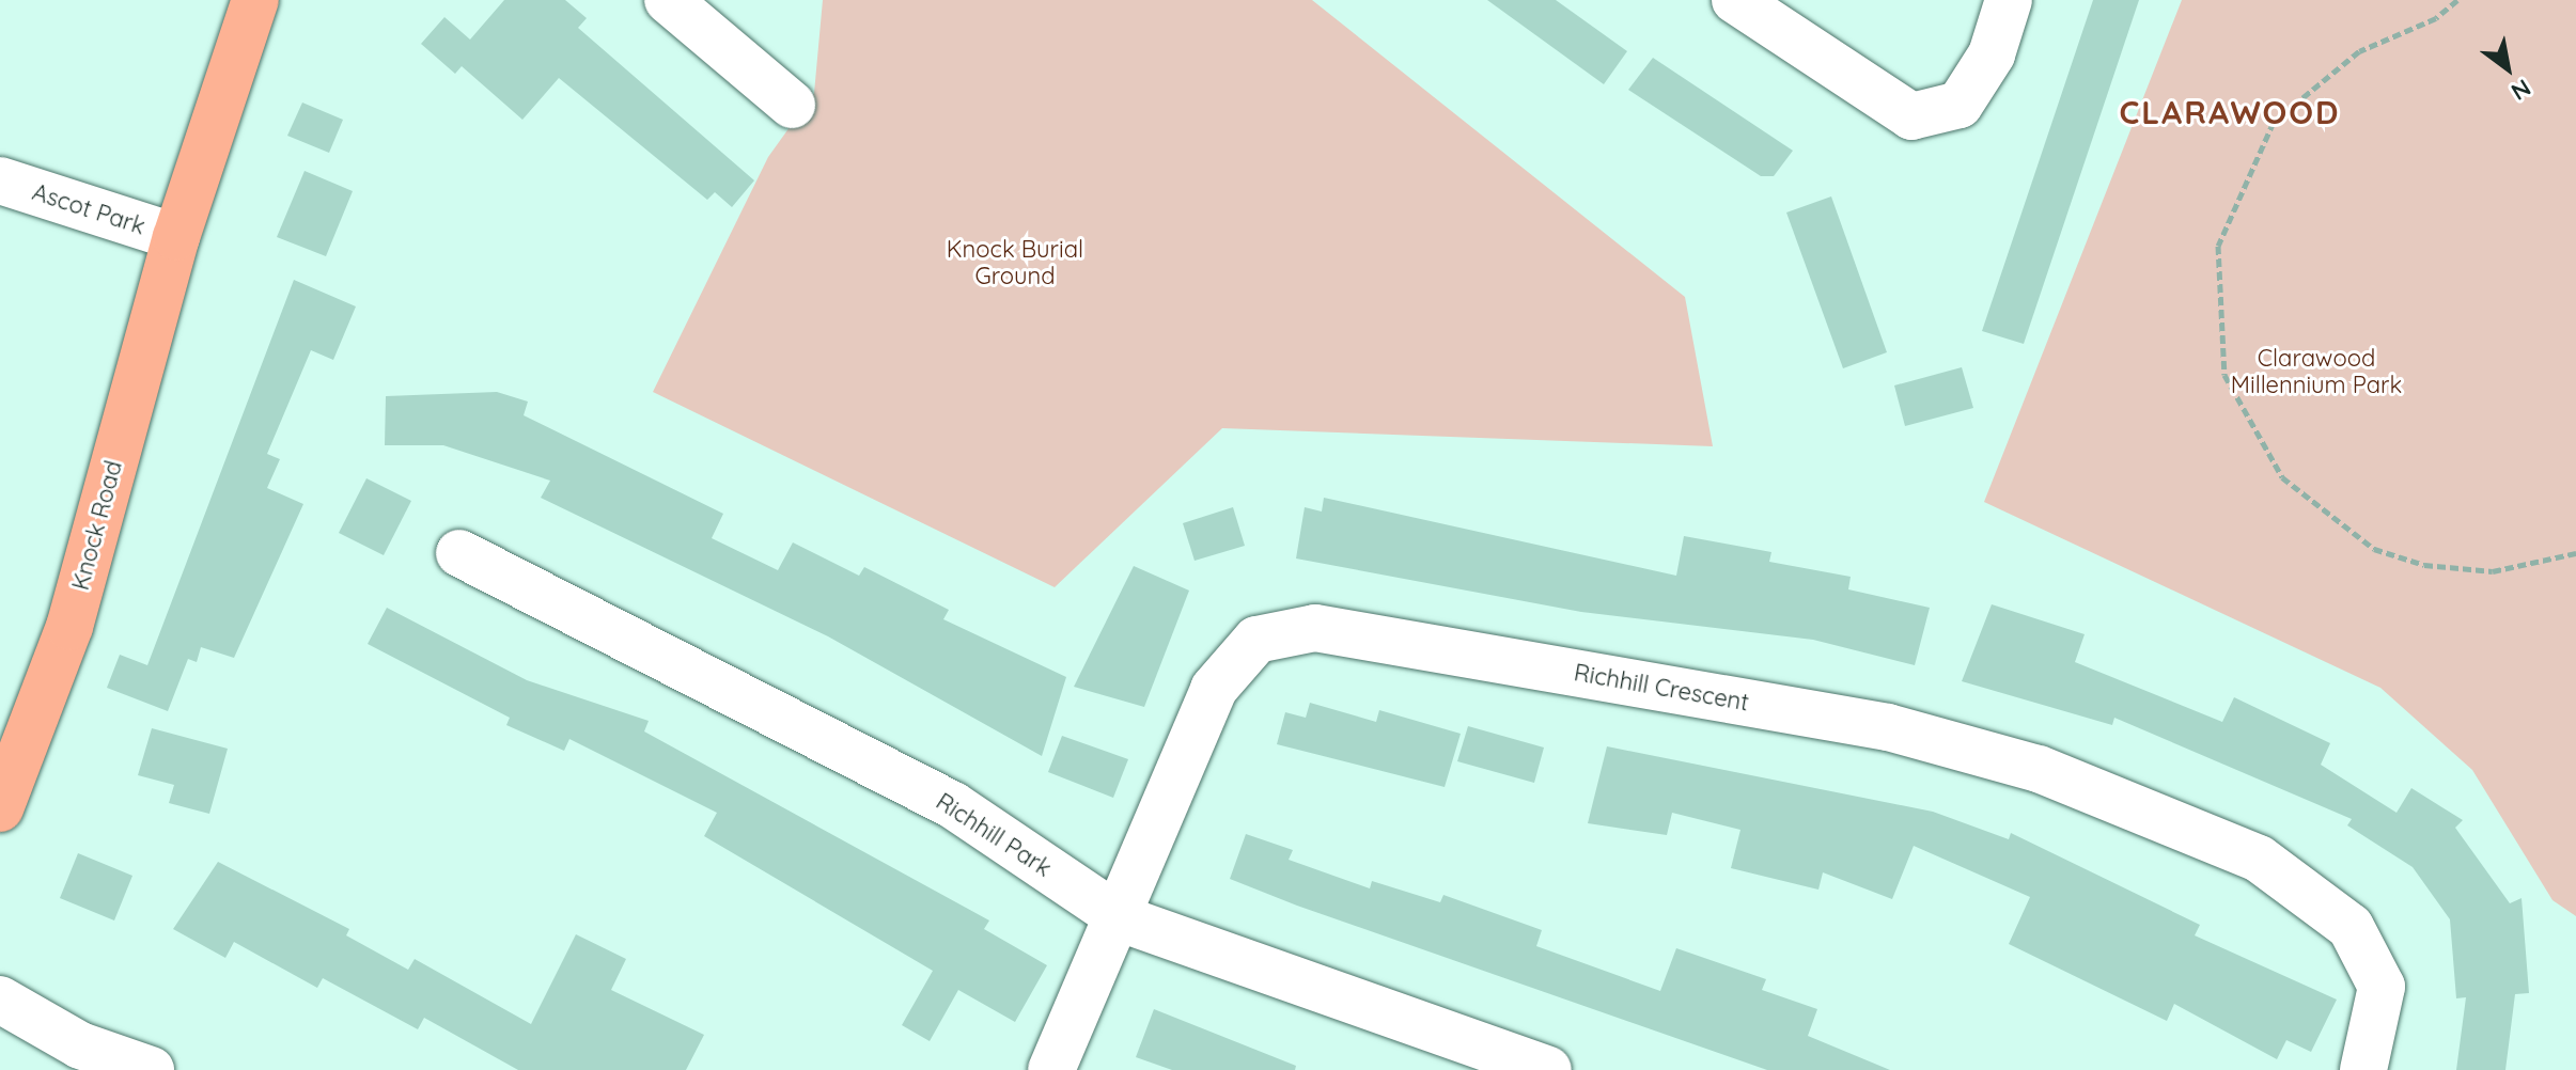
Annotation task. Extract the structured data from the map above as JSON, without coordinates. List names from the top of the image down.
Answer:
{
  "streets": {
    "highway": ["Knock Road"],
    "street": ["Ascot Park", "Richhill Crescent", "Richhill Park"]
  },
  "crossings": [
    ["Ascot Park", "Knock Road"],
    ["Richhill Crescent", "Richhill Park"]
  ],
  "districts": ["CLARAWOOD"],
  "parks": ["Knock Burial Ground", "Clarawood Millennium Park"],
  "north": "bottom right"
}
